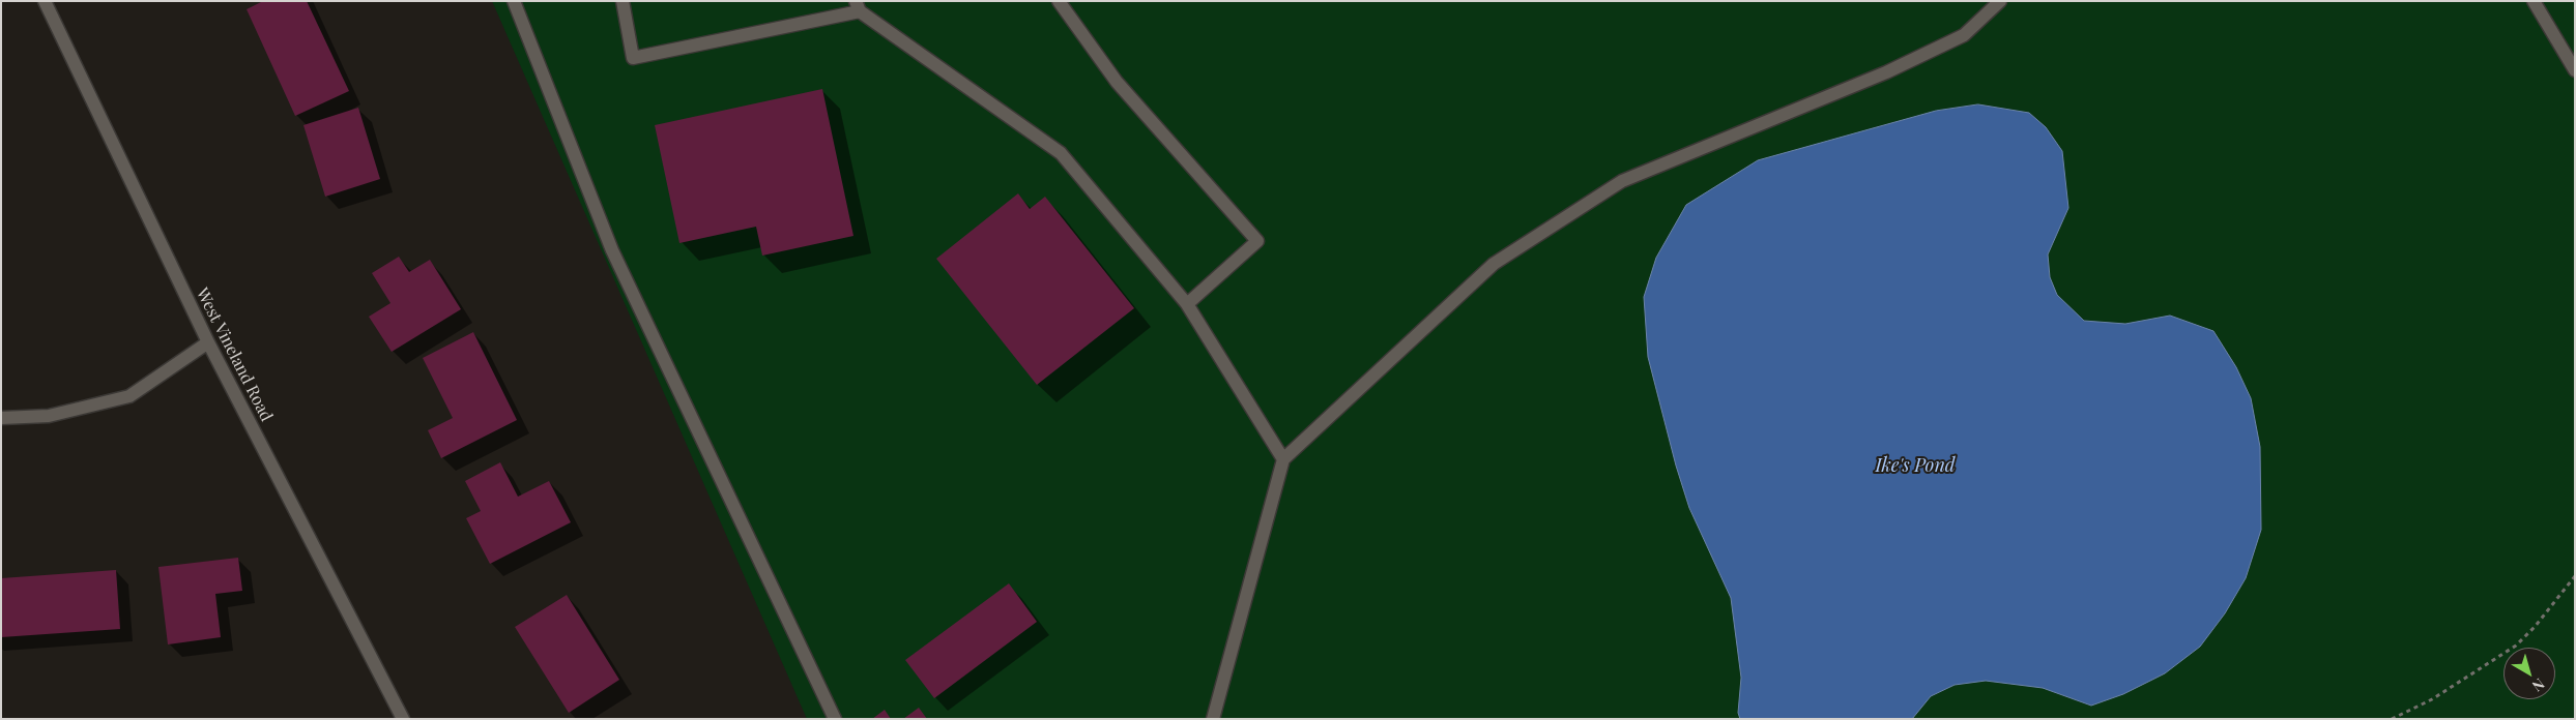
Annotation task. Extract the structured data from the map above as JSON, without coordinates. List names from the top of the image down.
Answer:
{
  "streets": {
    "street": ["West Vineland Road"]
  },
  "water": ["Ike's Pond"],
  "north": "bottom right"
}
